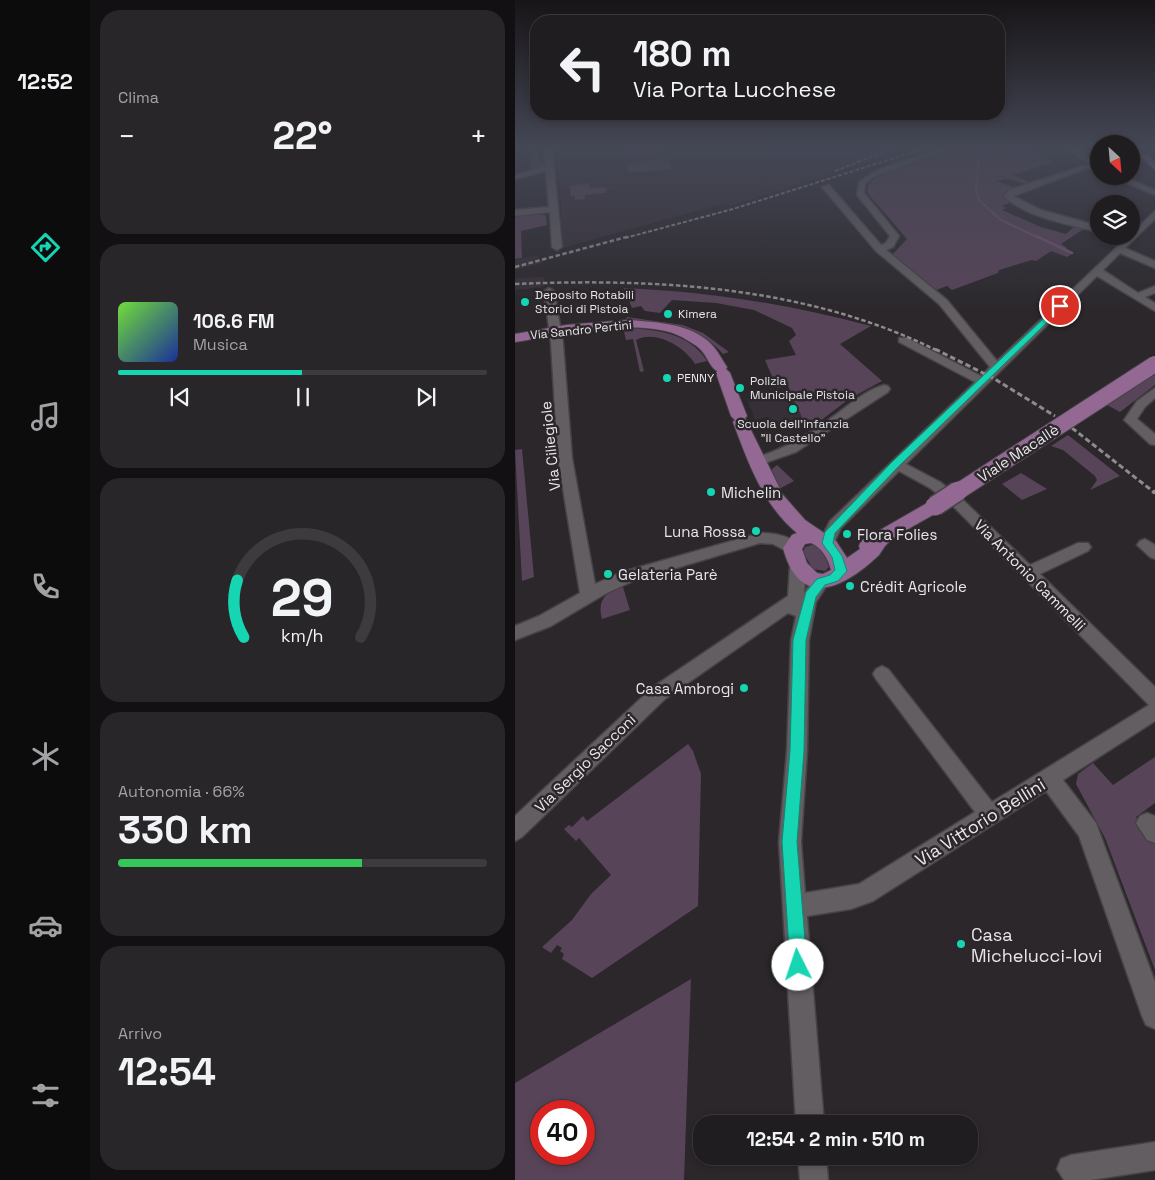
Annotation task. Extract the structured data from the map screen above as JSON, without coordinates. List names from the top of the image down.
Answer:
{
  "streets": {
    "main road": ["Via Sandro Pertini", "Viale Macallè"],
    "street": [
      "Via Ciliegiole",
      "Via Antonio Cammelli",
      "Via Sergio Sacconi",
      "Via Vittorio Bellini"
    ]
  },
  "crossings": [
    ["Via Sandro Pertini", "Via Ciliegiole"],
    ["Via Sandro Pertini", "Viale Macallè"]
  ],
  "places": [
    "Deposito Rotabili Storici di Pistoia",
    "Kimera",
    "PENNY",
    "Polizia Municipale Pistoia",
    "Scuola dell'infanzia \"Il Castello\"",
    "Michelin",
    "Luna Rossa",
    "Flora Folies",
    "Gelateria Parè",
    "Crédit Agricole",
    "Casa Ambrogi",
    "Casa Michelucci-Iovi"
  ],
  "north": "bottom right",
  "page": {
    "tabs": "12:52",
    "tile": [
      "Clima",
      ["Autonomia · 66%", "330 km"],
      ["Arrivo", "12:54"]
    ],
    "turn": ["180 m", "Via Porta Lucchese"],
    "heat": ["−", "22°", "+"],
    "song": ["106.6 FM", "Musica"],
    "limit": "40",
    "trip": "12:54 · 2 min · 510 m",
    "gauge": ["29", "km/h"]
  }
}
